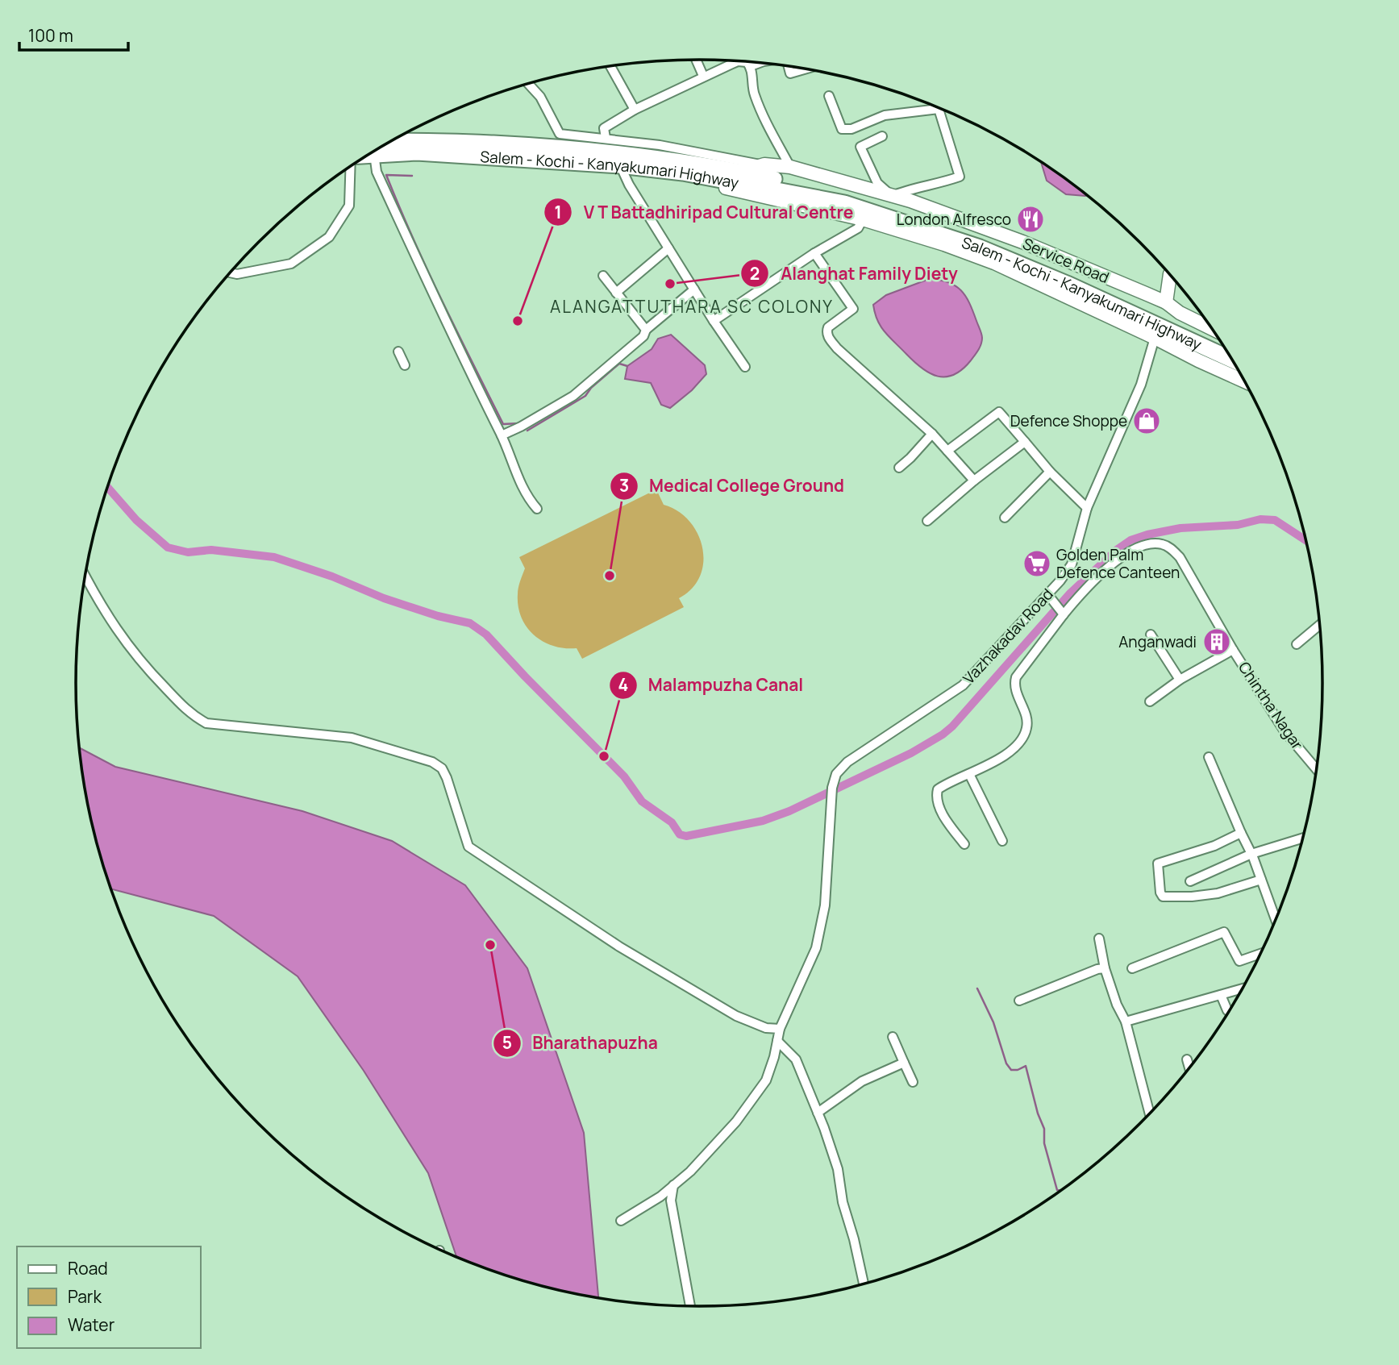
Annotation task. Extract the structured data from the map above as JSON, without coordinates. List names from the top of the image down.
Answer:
{
  "streets": {
    "highway": ["Salem - Kochi - Kanyakumari Highway"],
    "street": ["Service Road", "Vazhakadav Road", "Chintha Nagar"]
  },
  "crossings": [
    ["Salem - Kochi - Kanyakumari Highway", "Service Road"],
    ["Service Road", "Vazhakadav Road"]
  ],
  "districts": ["ALANGATTUTHARA SC COLONY"],
  "places": {
    "restaurant": ["London Alfresco"],
    "other": [
      "Alanghat Family Diety",
      "V T Battadhiripad Cultural Centre",
      "Medical College Ground",
      "Malampuzha Canal",
      "Bharathapuzha"
    ],
    "shop": ["Defence Shoppe"],
    "supermarket": ["Golden Palm Defence Canteen"],
    "building": ["Anganwadi"]
  },
  "legend": ["Road", "Park", "Water"],
  "scale_bar": "100 m"
}
